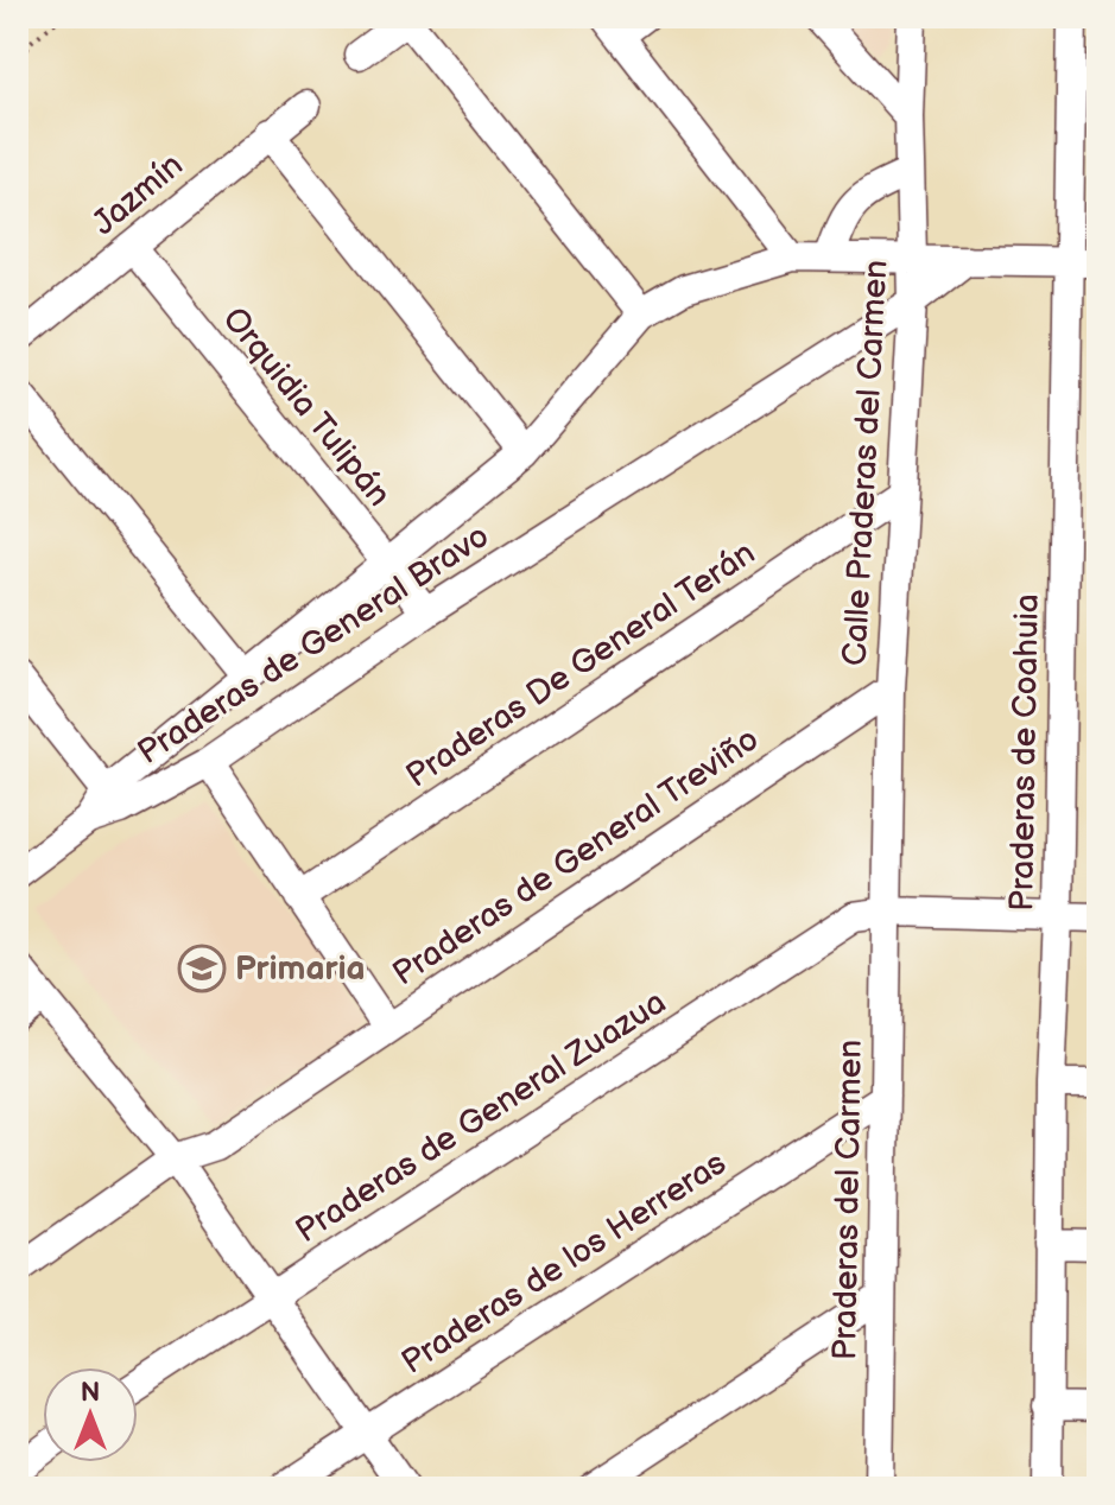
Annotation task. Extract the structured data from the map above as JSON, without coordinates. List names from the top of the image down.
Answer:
{
  "streets": {
    "street": [
      "Jazmín",
      "Orquidia Tulipán",
      "Calle Praderas del Carmen",
      "Praderas de General Bravo",
      "Praderas De General Terán",
      "Praderas de Coahuia",
      "Praderas de General Treviño",
      "Praderas de General Zuazua",
      "Praderas del Carmen",
      "Praderas de los Herreras"
    ]
  },
  "crossings": [
    ["Jazmín", "Orquidia Tulipán"],
    ["Orquidia Tulipán", "Praderas de General Bravo"],
    ["Calle Praderas del Carmen", "Praderas de General Bravo"],
    ["Calle Praderas del Carmen", "Praderas De General Terán"],
    ["Calle Praderas del Carmen", "Praderas de General Treviño"],
    ["Calle Praderas del Carmen", "Praderas de General Zuazua"],
    ["Calle Praderas del Carmen", "Praderas del Carmen"],
    ["Praderas de General Bravo", "Praderas de Coahuia"],
    ["Praderas de Coahuia", "Praderas de General Zuazua"],
    ["Praderas de General Zuazua", "Praderas del Carmen"],
    ["Praderas del Carmen", "Praderas de los Herreras"]
  ],
  "places": {
    "school or university": ["Primaria"]
  },
  "north": "top"
}
